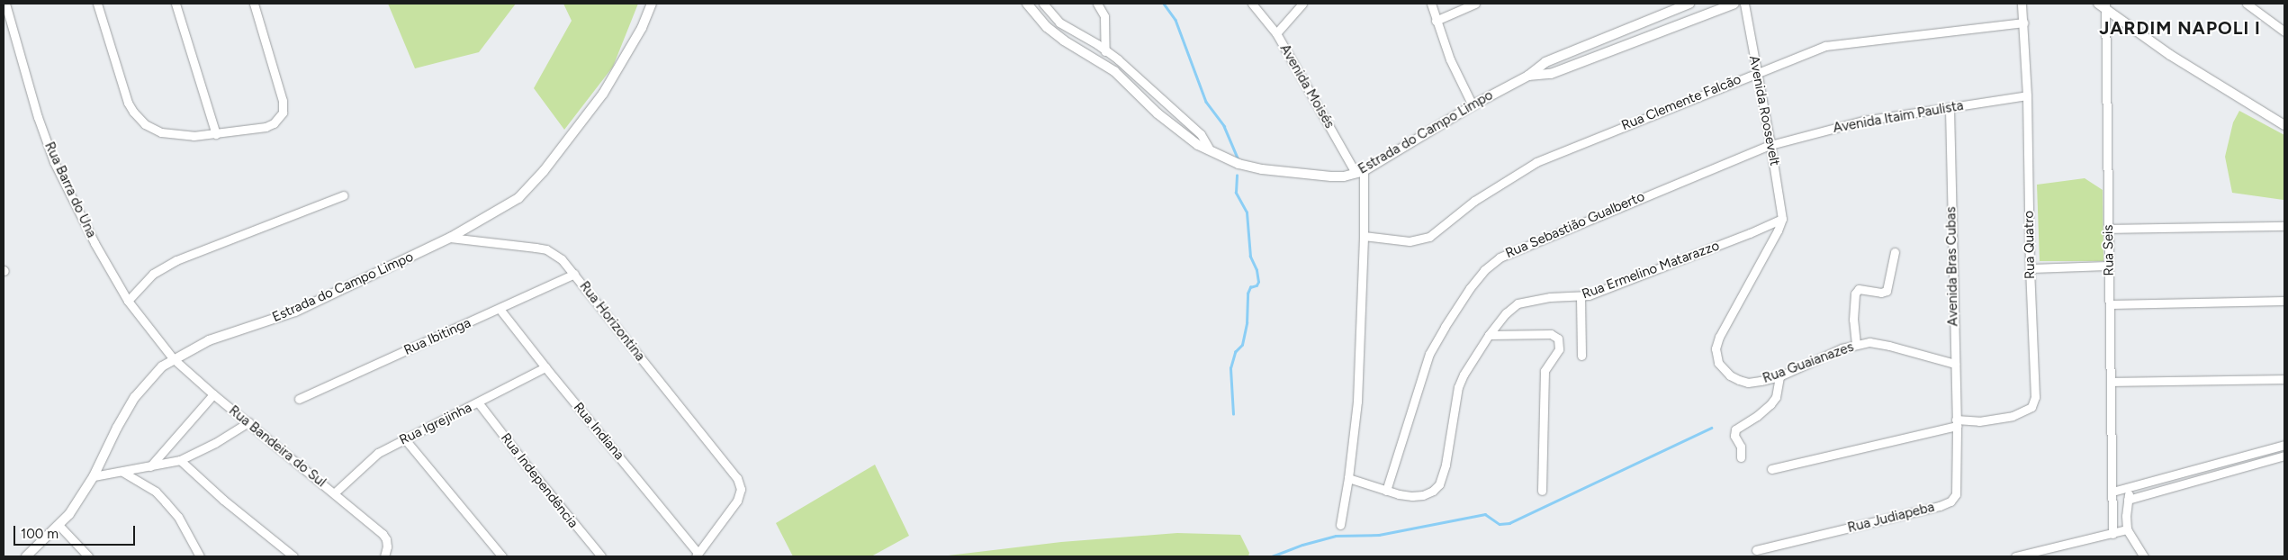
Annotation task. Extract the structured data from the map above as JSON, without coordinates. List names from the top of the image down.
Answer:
{
  "streets": {
    "street": [
      "Avenida Moisés",
      "Rua Clemente Falcão",
      "Avenida Roosevelt",
      "Avenida Itaim Paulista",
      "Estrada do Campo Limpo",
      "Rua Barra do Una",
      "Rua Sebastião Gualberto",
      "Rua Quatro",
      "Rua Seis",
      "Avenida Bras Cubas",
      "Rua Ermelino Matarazzo",
      "Rua Horizontina",
      "Rua Ibitinga",
      "Rua Guaianazes",
      "Rua Igrejinha",
      "Rua Indiana",
      "Rua Bandeira do Sul",
      "Rua Independência",
      "Rua Judiapeba"
    ]
  },
  "crossings": [
    ["Avenida Moisés", "Estrada do Campo Limpo"],
    ["Rua Clemente Falcão", "Avenida Roosevelt"],
    ["Rua Clemente Falcão", "Rua Quatro"],
    ["Avenida Roosevelt", "Avenida Itaim Paulista"],
    ["Avenida Roosevelt", "Rua Sebastião Gualberto"],
    ["Avenida Roosevelt", "Rua Ermelino Matarazzo"],
    ["Avenida Roosevelt", "Rua Guaianazes"],
    ["Avenida Itaim Paulista", "Rua Sebastião Gualberto"],
    ["Avenida Itaim Paulista", "Rua Quatro"],
    ["Avenida Itaim Paulista", "Avenida Bras Cubas"],
    ["Estrada do Campo Limpo", "Rua Barra do Una"],
    ["Estrada do Campo Limpo", "Rua Horizontina"],
    ["Estrada do Campo Limpo", "Rua Bandeira do Sul"],
    ["Rua Barra do Una", "Rua Bandeira do Sul"],
    ["Rua Sebastião Gualberto", "Rua Ermelino Matarazzo"],
    ["Rua Quatro", "Avenida Bras Cubas"],
    ["Rua Quatro", "Rua Judiapeba"],
    ["Avenida Bras Cubas", "Rua Guaianazes"],
    ["Avenida Bras Cubas", "Rua Judiapeba"],
    ["Rua Ermelino Matarazzo", "Rua Guaianazes"],
    ["Rua Horizontina", "Rua Ibitinga"],
    ["Rua Horizontina", "Rua Indiana"],
    ["Rua Ibitinga", "Rua Indiana"],
    ["Rua Igrejinha", "Rua Indiana"],
    ["Rua Igrejinha", "Rua Bandeira do Sul"],
    ["Rua Igrejinha", "Rua Independência"]
  ],
  "districts": ["JARDIM NAPOLI I"],
  "scale_bar": "100 m"
}
